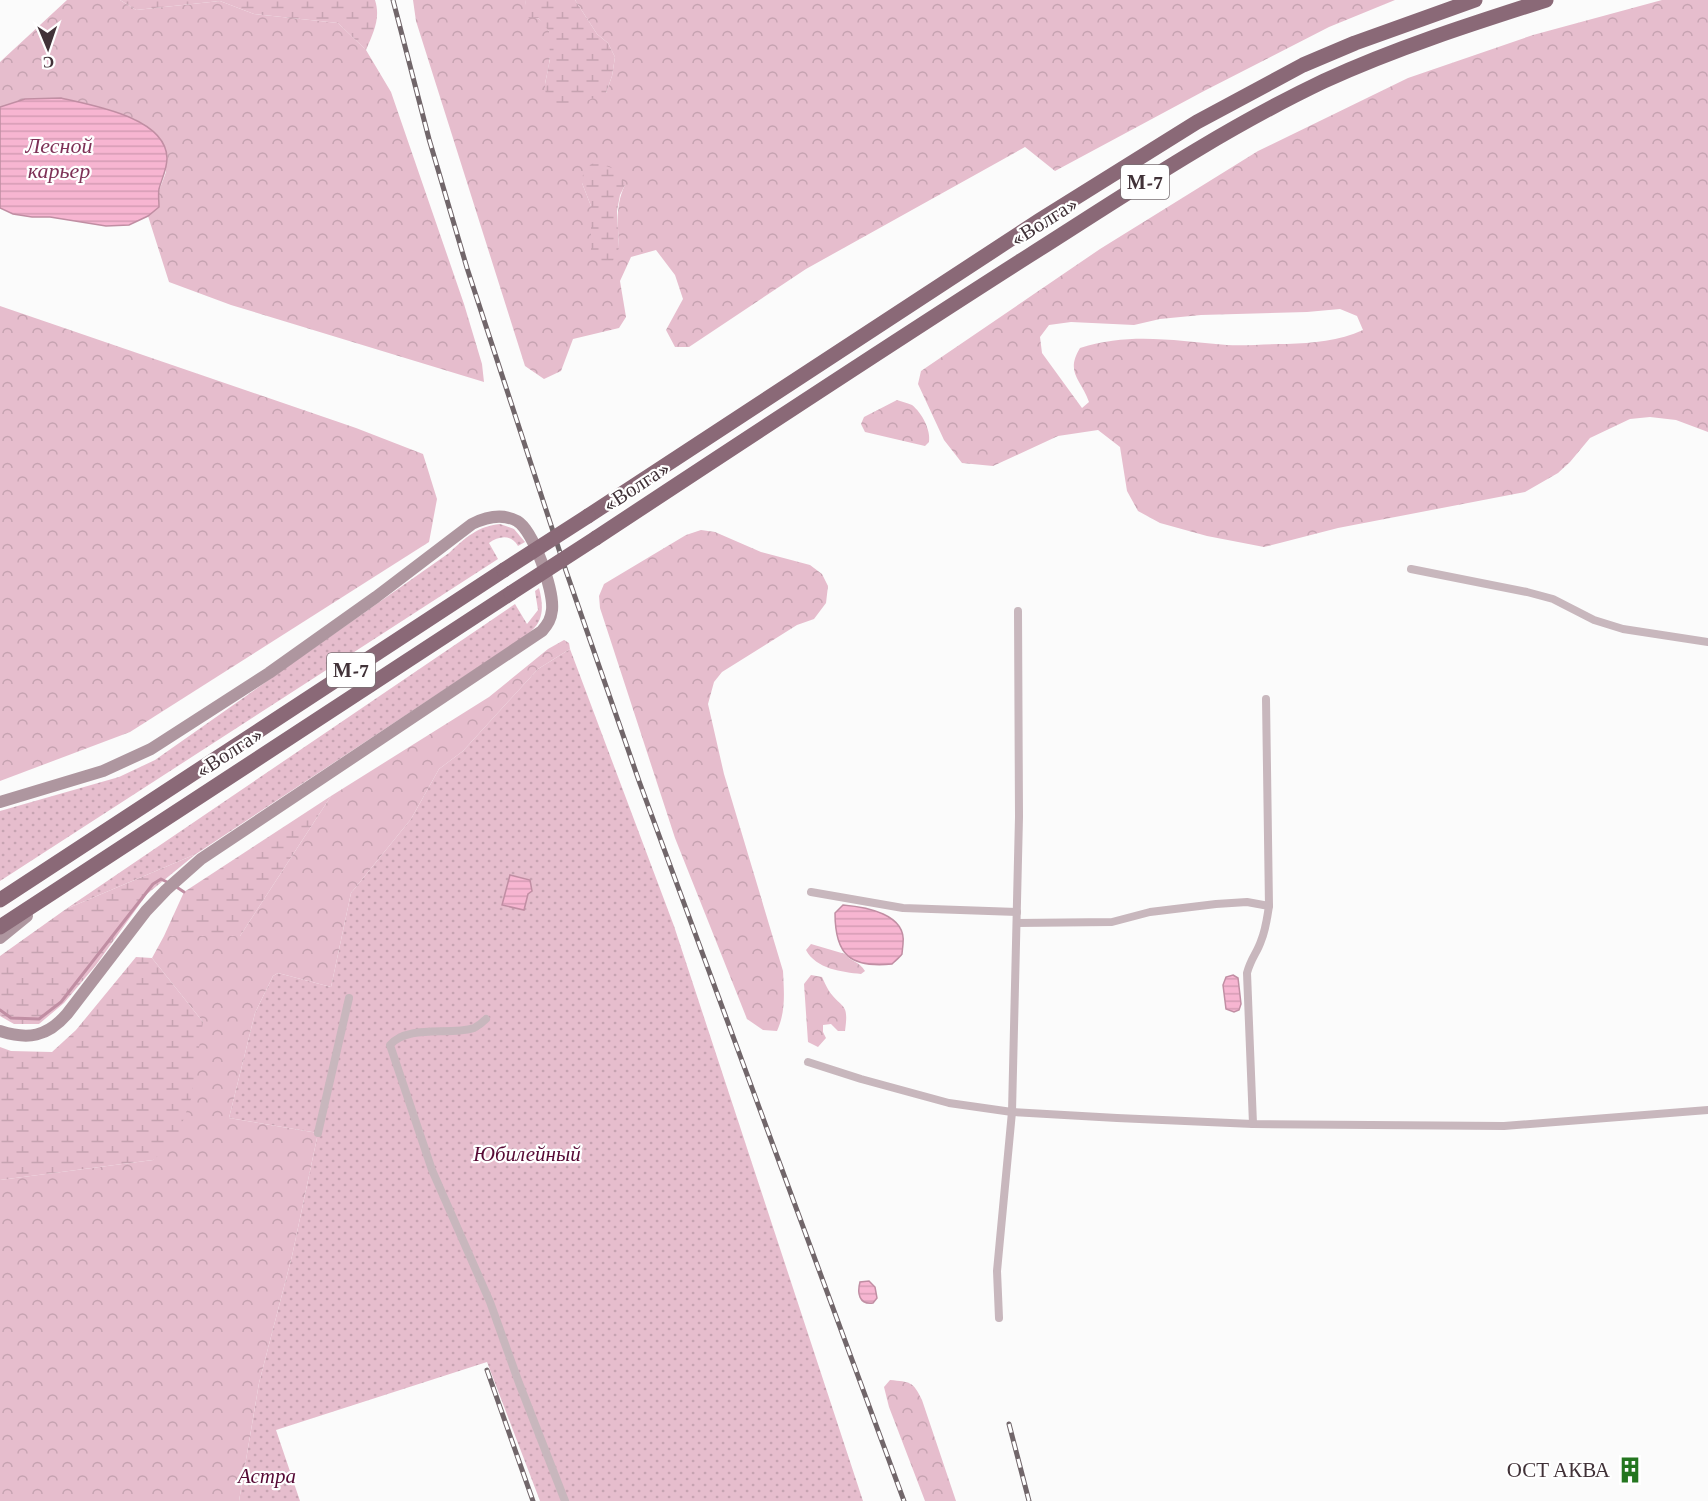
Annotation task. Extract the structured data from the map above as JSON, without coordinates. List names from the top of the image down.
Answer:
{
  "streets": {
    "highway": ["М-7", "«Волга»"]
  },
  "water": ["Лесной карьер"],
  "parks": ["Юбилейный", "Астра"],
  "places": {
    "building": ["ОСТ АКВА"]
  },
  "north": "bottom"
}
